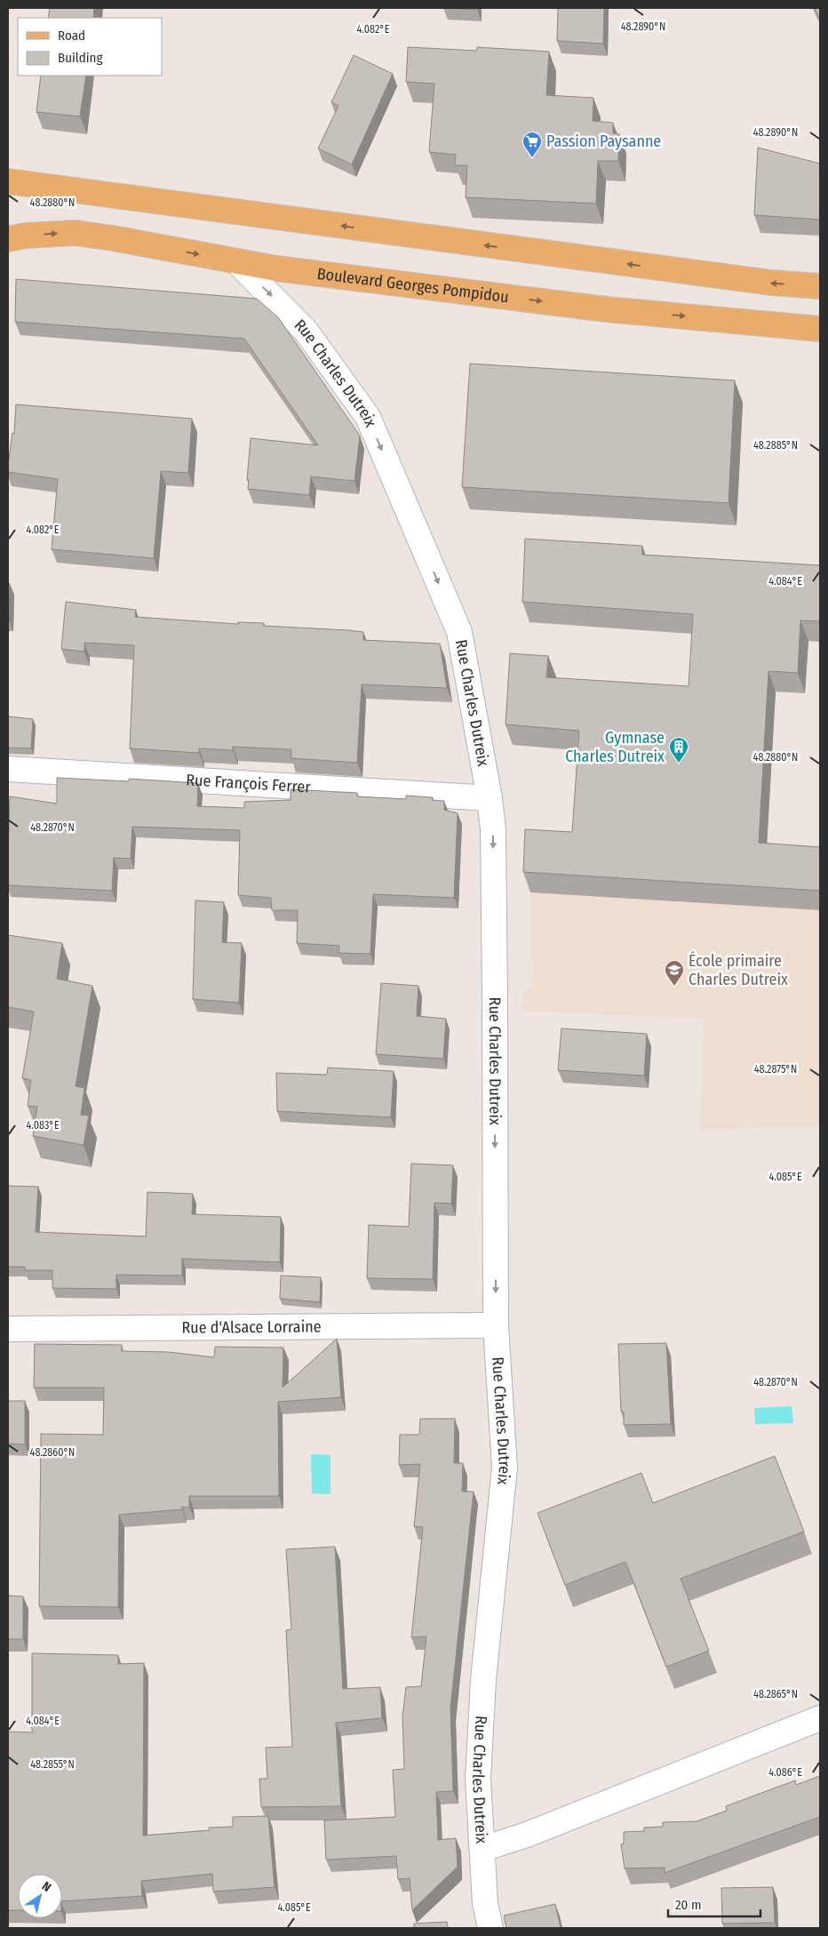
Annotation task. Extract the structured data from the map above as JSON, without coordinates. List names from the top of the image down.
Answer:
{
  "streets": {
    "main road": ["Boulevard Georges Pompidou"],
    "street": ["Rue Charles Dutreix", "Rue François Ferrer", "Rue d'Alsace Lorraine"]
  },
  "crossings": [
    ["Boulevard Georges Pompidou", "Rue Charles Dutreix"],
    ["Rue Charles Dutreix", "Rue François Ferrer"],
    ["Rue Charles Dutreix", "Rue d'Alsace Lorraine"]
  ],
  "one_way": ["Rue Charles Dutreix"],
  "places": {
    "supermarket": ["Passion Paysanne"],
    "building": ["Gymnase Charles Dutreix"],
    "school or university": ["École primaire Charles Dutreix"]
  },
  "legend": ["Road", "Building"],
  "scale_bar": "20 m",
  "north": "top right",
  "coordinates": [
    "48.2890°N",
    "4.082°E",
    "48.2880°N",
    "48.2885°N",
    "4.084°E",
    "48.2870°N",
    "48.2875°N",
    "4.083°E",
    "4.085°E",
    "48.2860°N",
    "48.2865°N",
    "48.2855°N",
    "4.086°E"
  ]
}
